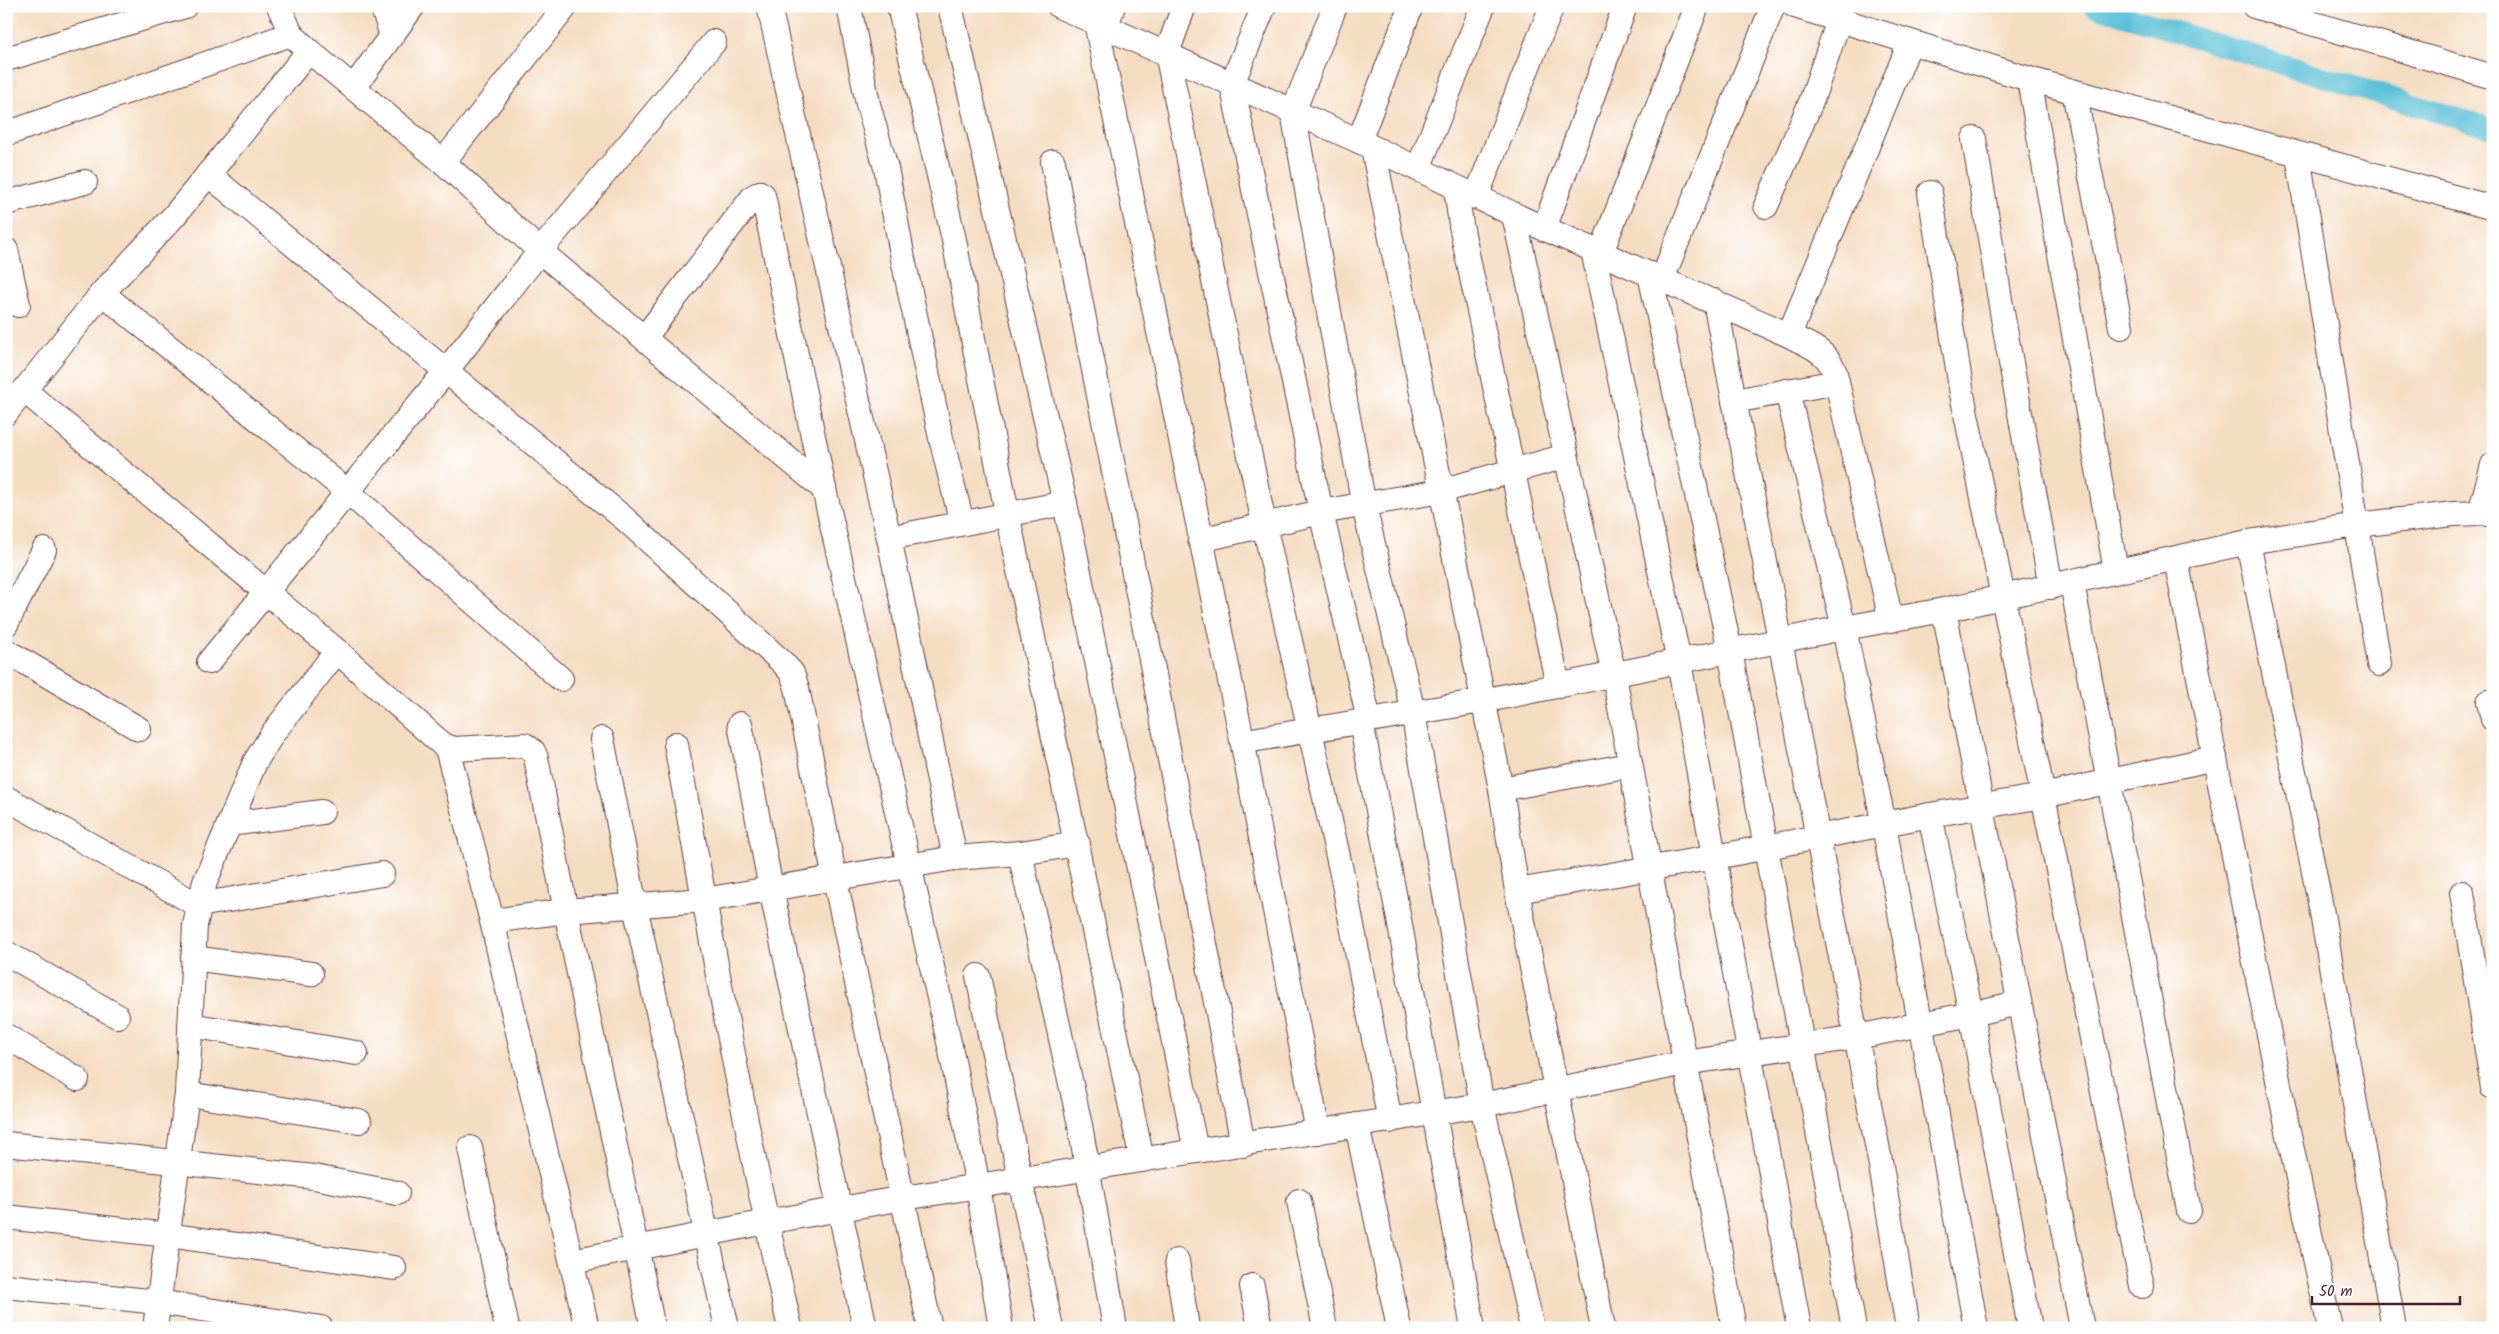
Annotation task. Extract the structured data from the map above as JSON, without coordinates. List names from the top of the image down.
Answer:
{
  "scale_bar": "50 m"
}
